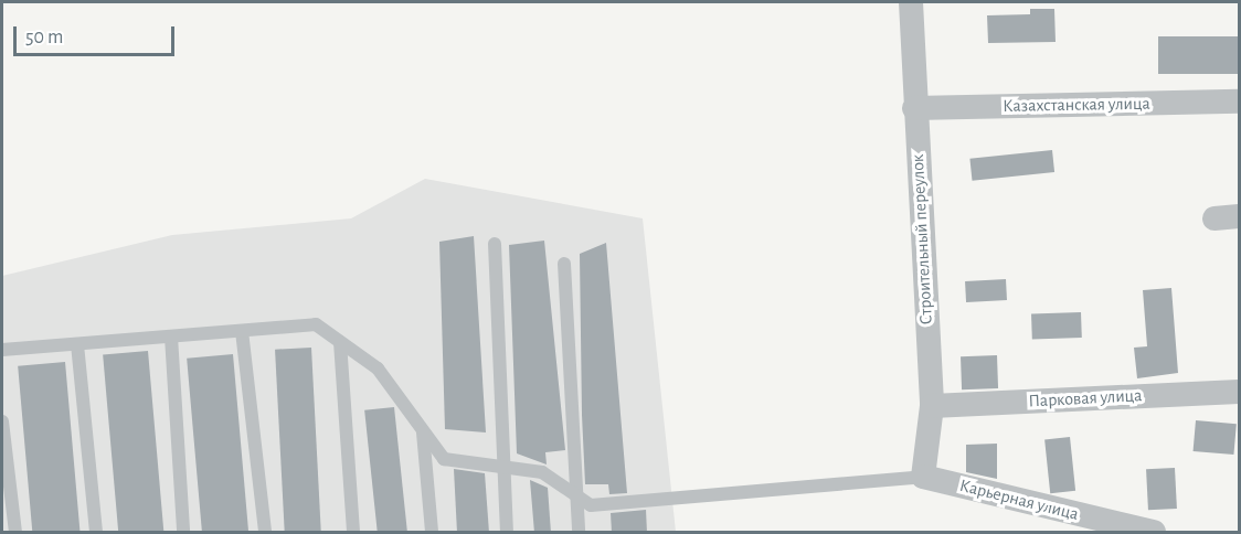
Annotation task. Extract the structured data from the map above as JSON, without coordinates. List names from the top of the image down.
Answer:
{
  "streets": {
    "street": [
      "Казахстанская улица",
      "Строительный переулок",
      "Парковая улица",
      "Карьерная улица"
    ]
  },
  "crossings": [
    ["Казахстанская улица", "Строительный переулок"],
    ["Строительный переулок", "Парковая улица"],
    ["Строительный переулок", "Карьерная улица"]
  ],
  "scale_bar": "50 m"
}
